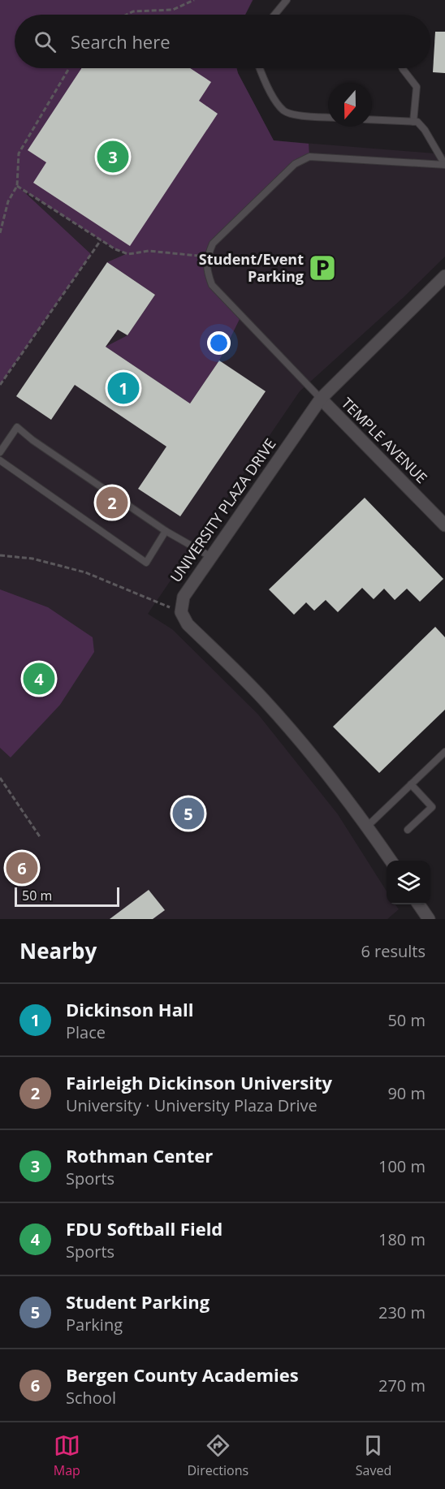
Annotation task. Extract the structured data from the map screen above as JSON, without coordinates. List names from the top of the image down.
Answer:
{
  "streets": {
    "street": ["TEMPLE AVENUE", "UNIVERSITY PLAZA DRIVE"]
  },
  "crossings": [
    ["TEMPLE AVENUE", "UNIVERSITY PLAZA DRIVE"]
  ],
  "places": {
    "parking": ["Student/Event Parking"]
  },
  "scale_bar": "50 m",
  "north": "bottom",
  "page": {
    "search": "Search here",
    "pins": [
      "3",
      "1",
      "2",
      "4",
      "5",
      "6"
    ],
    "scale": "50 m",
    "heading": ["Nearby", "6 results"],
    "list": [
      {
        "mark": "1",
        "name": "Dickinson Hall",
        "note": "Place",
        "value": "50 m"
      },
      {
        "mark": "2",
        "name": "Fairleigh Dickinson University",
        "note": "University · University Plaza Drive",
        "value": "90 m"
      },
      {
        "mark": "3",
        "name": "Rothman Center",
        "note": "Sports",
        "value": "100 m"
      },
      {
        "mark": "4",
        "name": "FDU Softball Field",
        "note": "Sports",
        "value": "180 m"
      },
      {
        "mark": "5",
        "name": "Student Parking",
        "note": "Parking",
        "value": "230 m"
      },
      {
        "mark": "6",
        "name": "Bergen County Academies",
        "note": "School",
        "value": "270 m"
      }
    ],
    "nav": ["Map", "Directions", "Saved"]
  }
}
